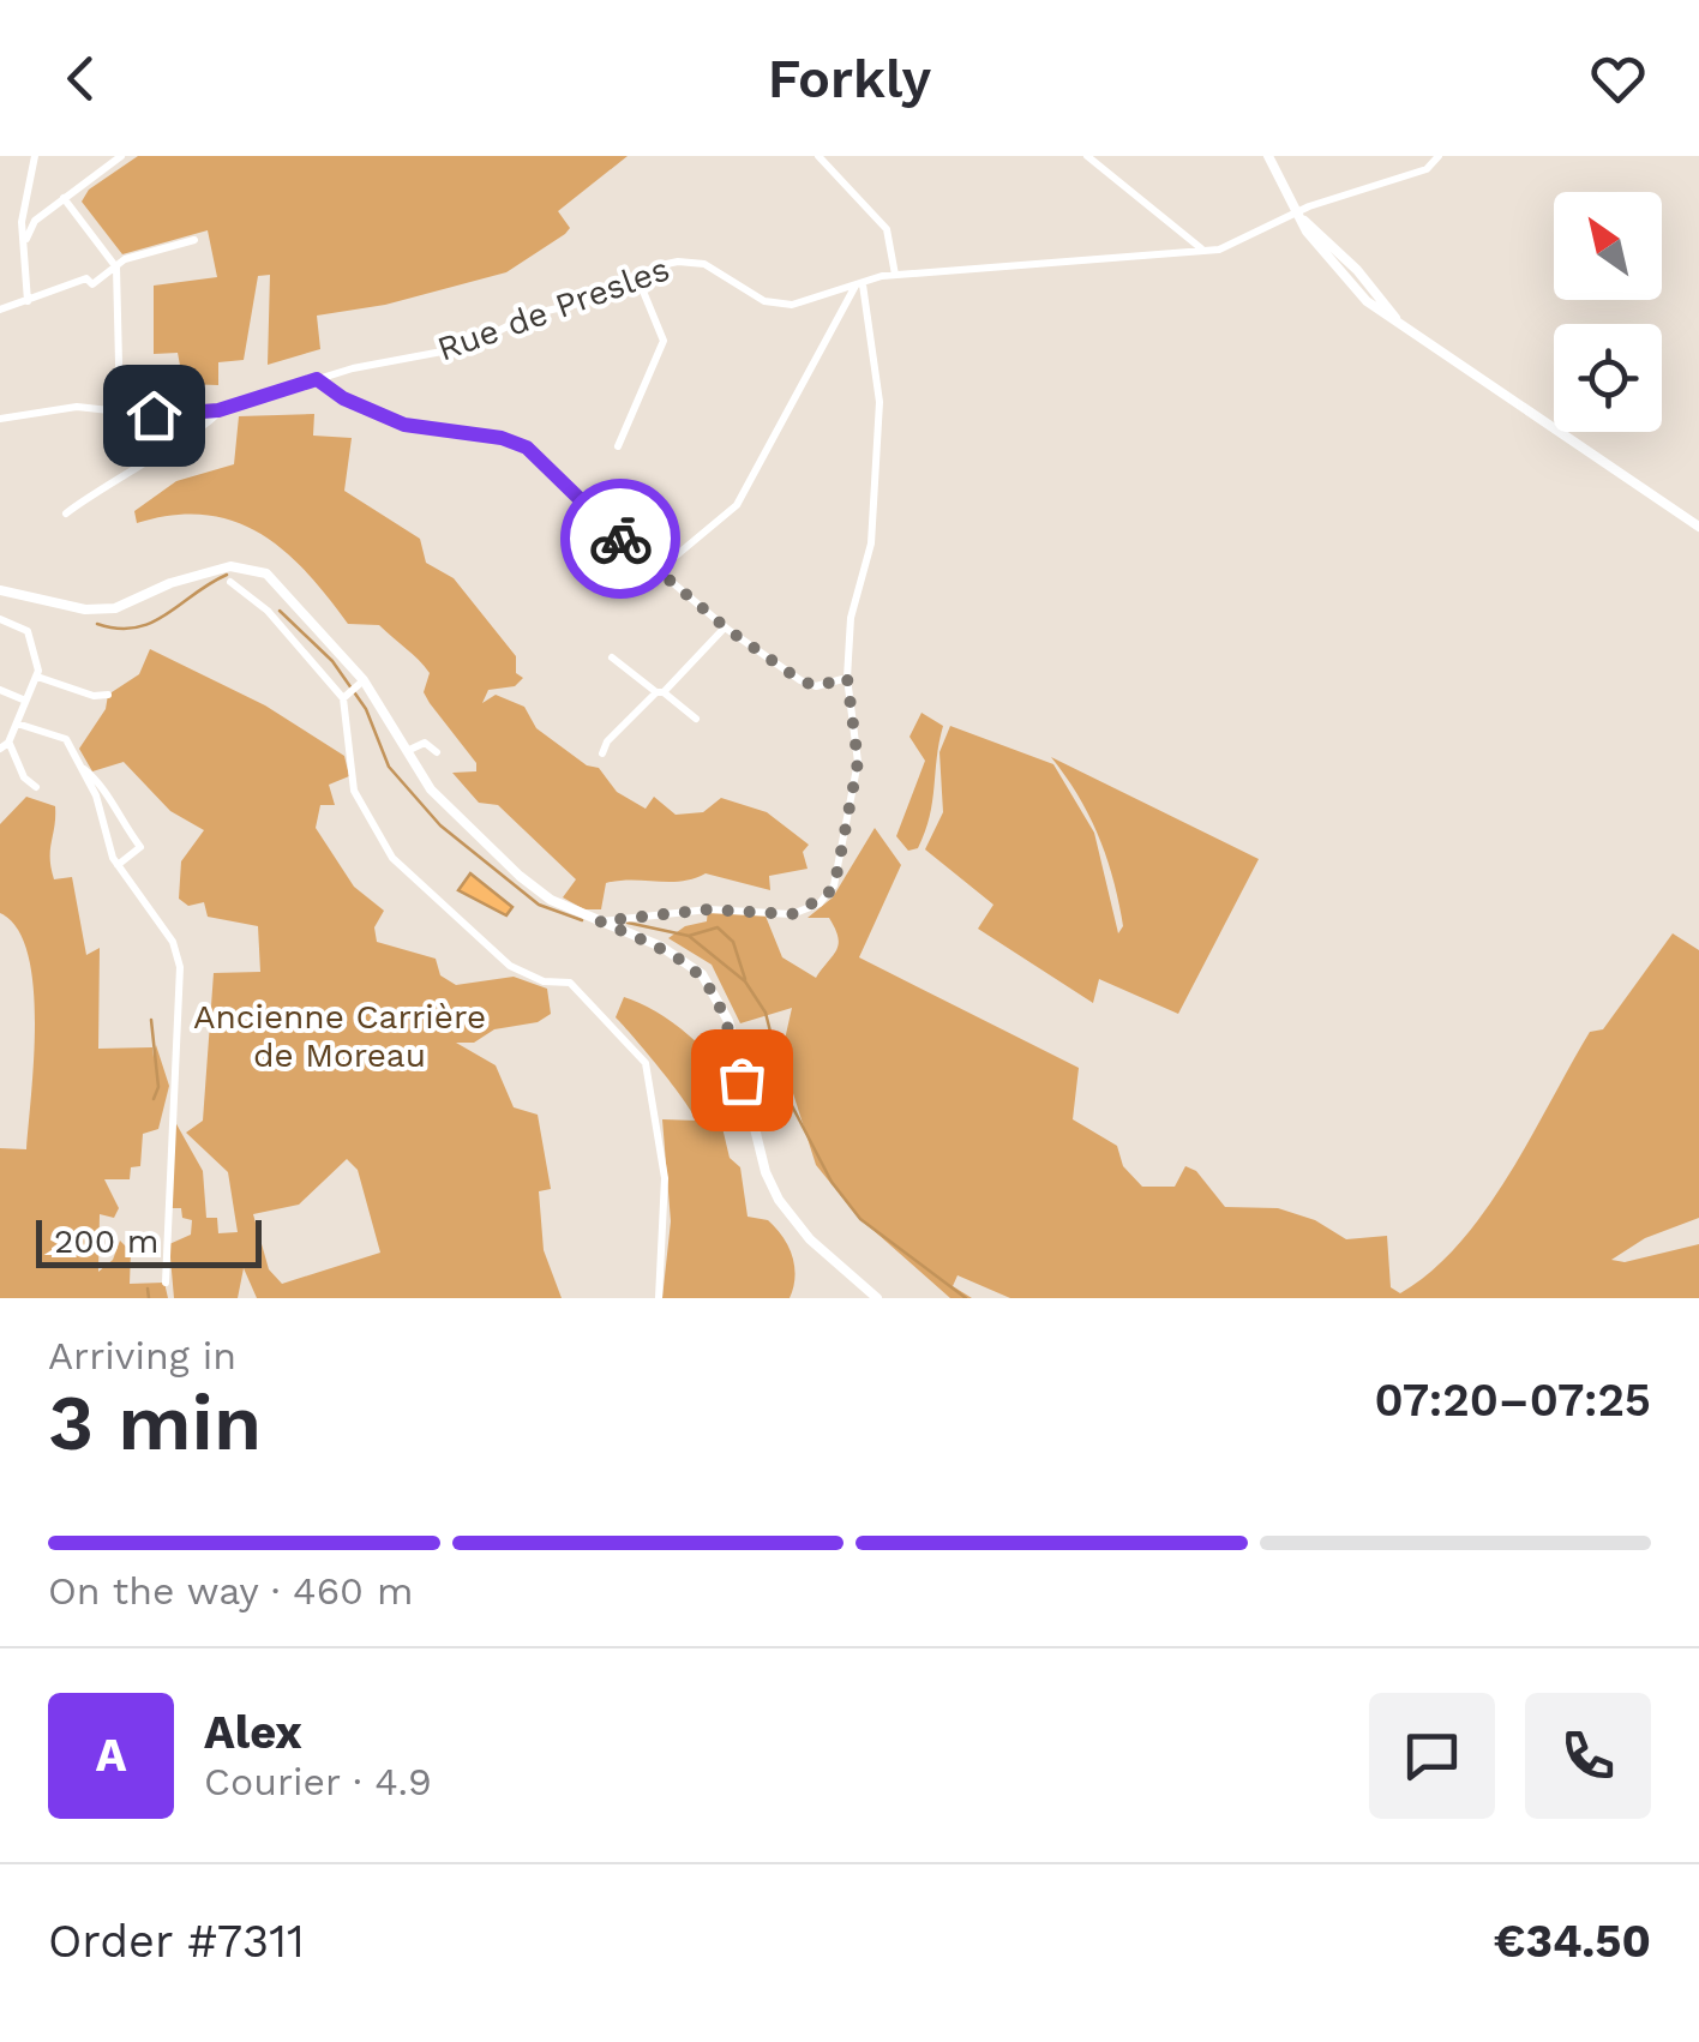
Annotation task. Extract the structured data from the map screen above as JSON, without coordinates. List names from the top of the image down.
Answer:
{
  "streets": {
    "street": ["Rue de Presles"]
  },
  "parks": ["Ancienne Carrière de Moreau"],
  "scale_bar": "200 m",
  "north": "top left",
  "page": {
    "header": "Forkly",
    "scale": "200 m",
    "heading": ["3 min", "Arriving in", "07:20–07:25"],
    "panel": [
      "Alex",
      "Courier · 4.9",
      "Order #7311",
      "€34.50"
    ],
    "bar": "On the way · 460 m",
    "round": "A"
  }
}
